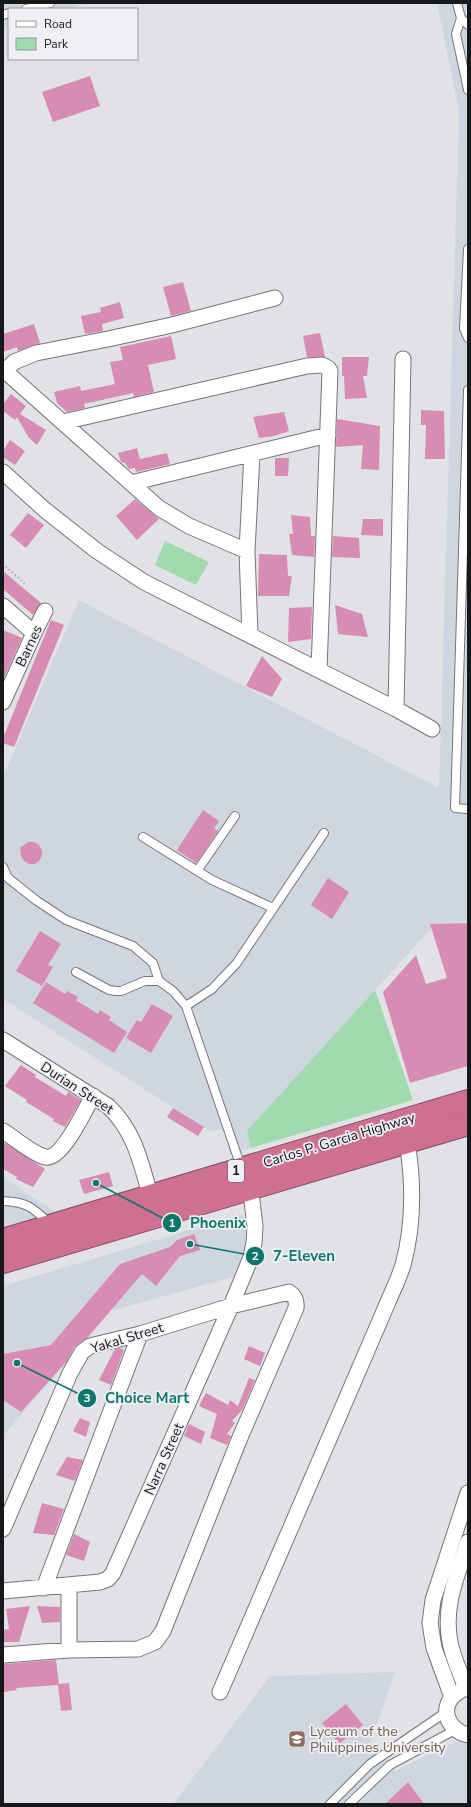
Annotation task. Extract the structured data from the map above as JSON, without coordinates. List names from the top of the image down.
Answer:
{
  "streets": {
    "highway": ["Carlos P. Garcia Highway", "1"],
    "street": [
      "Barnes",
      "Durian Street",
      "Yakal Street",
      "Narra Street"
    ]
  },
  "crossings": [
    ["Durian Street", "Carlos P. Garcia Highway"],
    ["Carlos P. Garcia Highway", "Narra Street"],
    ["Yakal Street", "Narra Street"]
  ],
  "places": {
    "other": ["Phoenix", "7-Eleven", "Choice Mart"],
    "school or university": ["Lyceum of the Philippines University"]
  },
  "legend": ["Road", "Park"]
}
